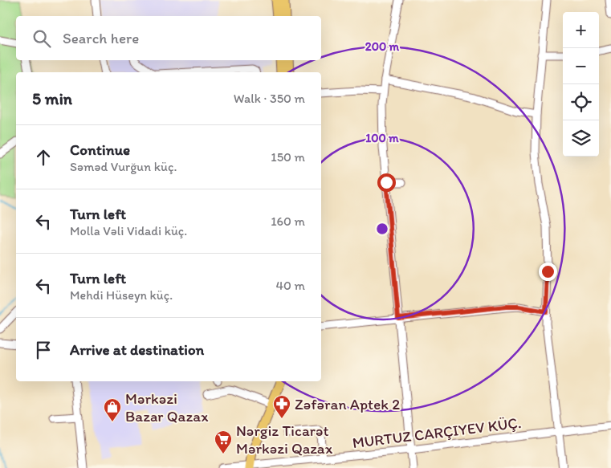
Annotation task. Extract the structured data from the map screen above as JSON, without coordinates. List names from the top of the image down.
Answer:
{
  "places": {
    "pharmacy": ["Zəfəran Aptek 2"],
    "shop": ["Mərkəzi Bazar Qazax"],
    "supermarket": ["Nərgiz Ticarət Mərkəzi Qazax"]
  },
  "page": {
    "map_buttons": ["+", "−"],
    "search": "Search here",
    "heading": ["5 min", "Walk · 350 m"],
    "list": [
      ["Continue", "Səməd Vurğun küç.", "150 m"],
      ["Turn left", "Molla Vəli Vidadi küç.", "160 m"],
      ["Turn left", "Mehdi Hüseyn küç.", "40 m"],
      "Arrive at destination"
    ]
  },
  "rings": ["200 m", "100 m"]
}
